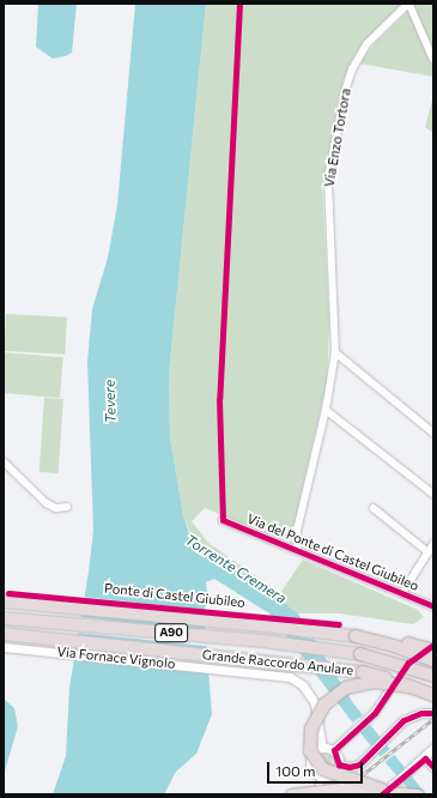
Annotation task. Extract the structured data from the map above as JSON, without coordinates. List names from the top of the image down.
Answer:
{
  "streets": {
    "highway": ["A90", "Grande Raccordo Anulare"],
    "street": ["Via Enzo Tortora", "Via del Ponte di Castel Giubileo", "Via Fornace Vignolo"],
    "cycle path": ["Ponte di Castel Giubileo"]
  },
  "crossings": [
    ["Via Enzo Tortora", "Via del Ponte di Castel Giubileo"]
  ],
  "water": ["Tevere", "Torrente Cremera"],
  "scale_bar": "100 m"
}
